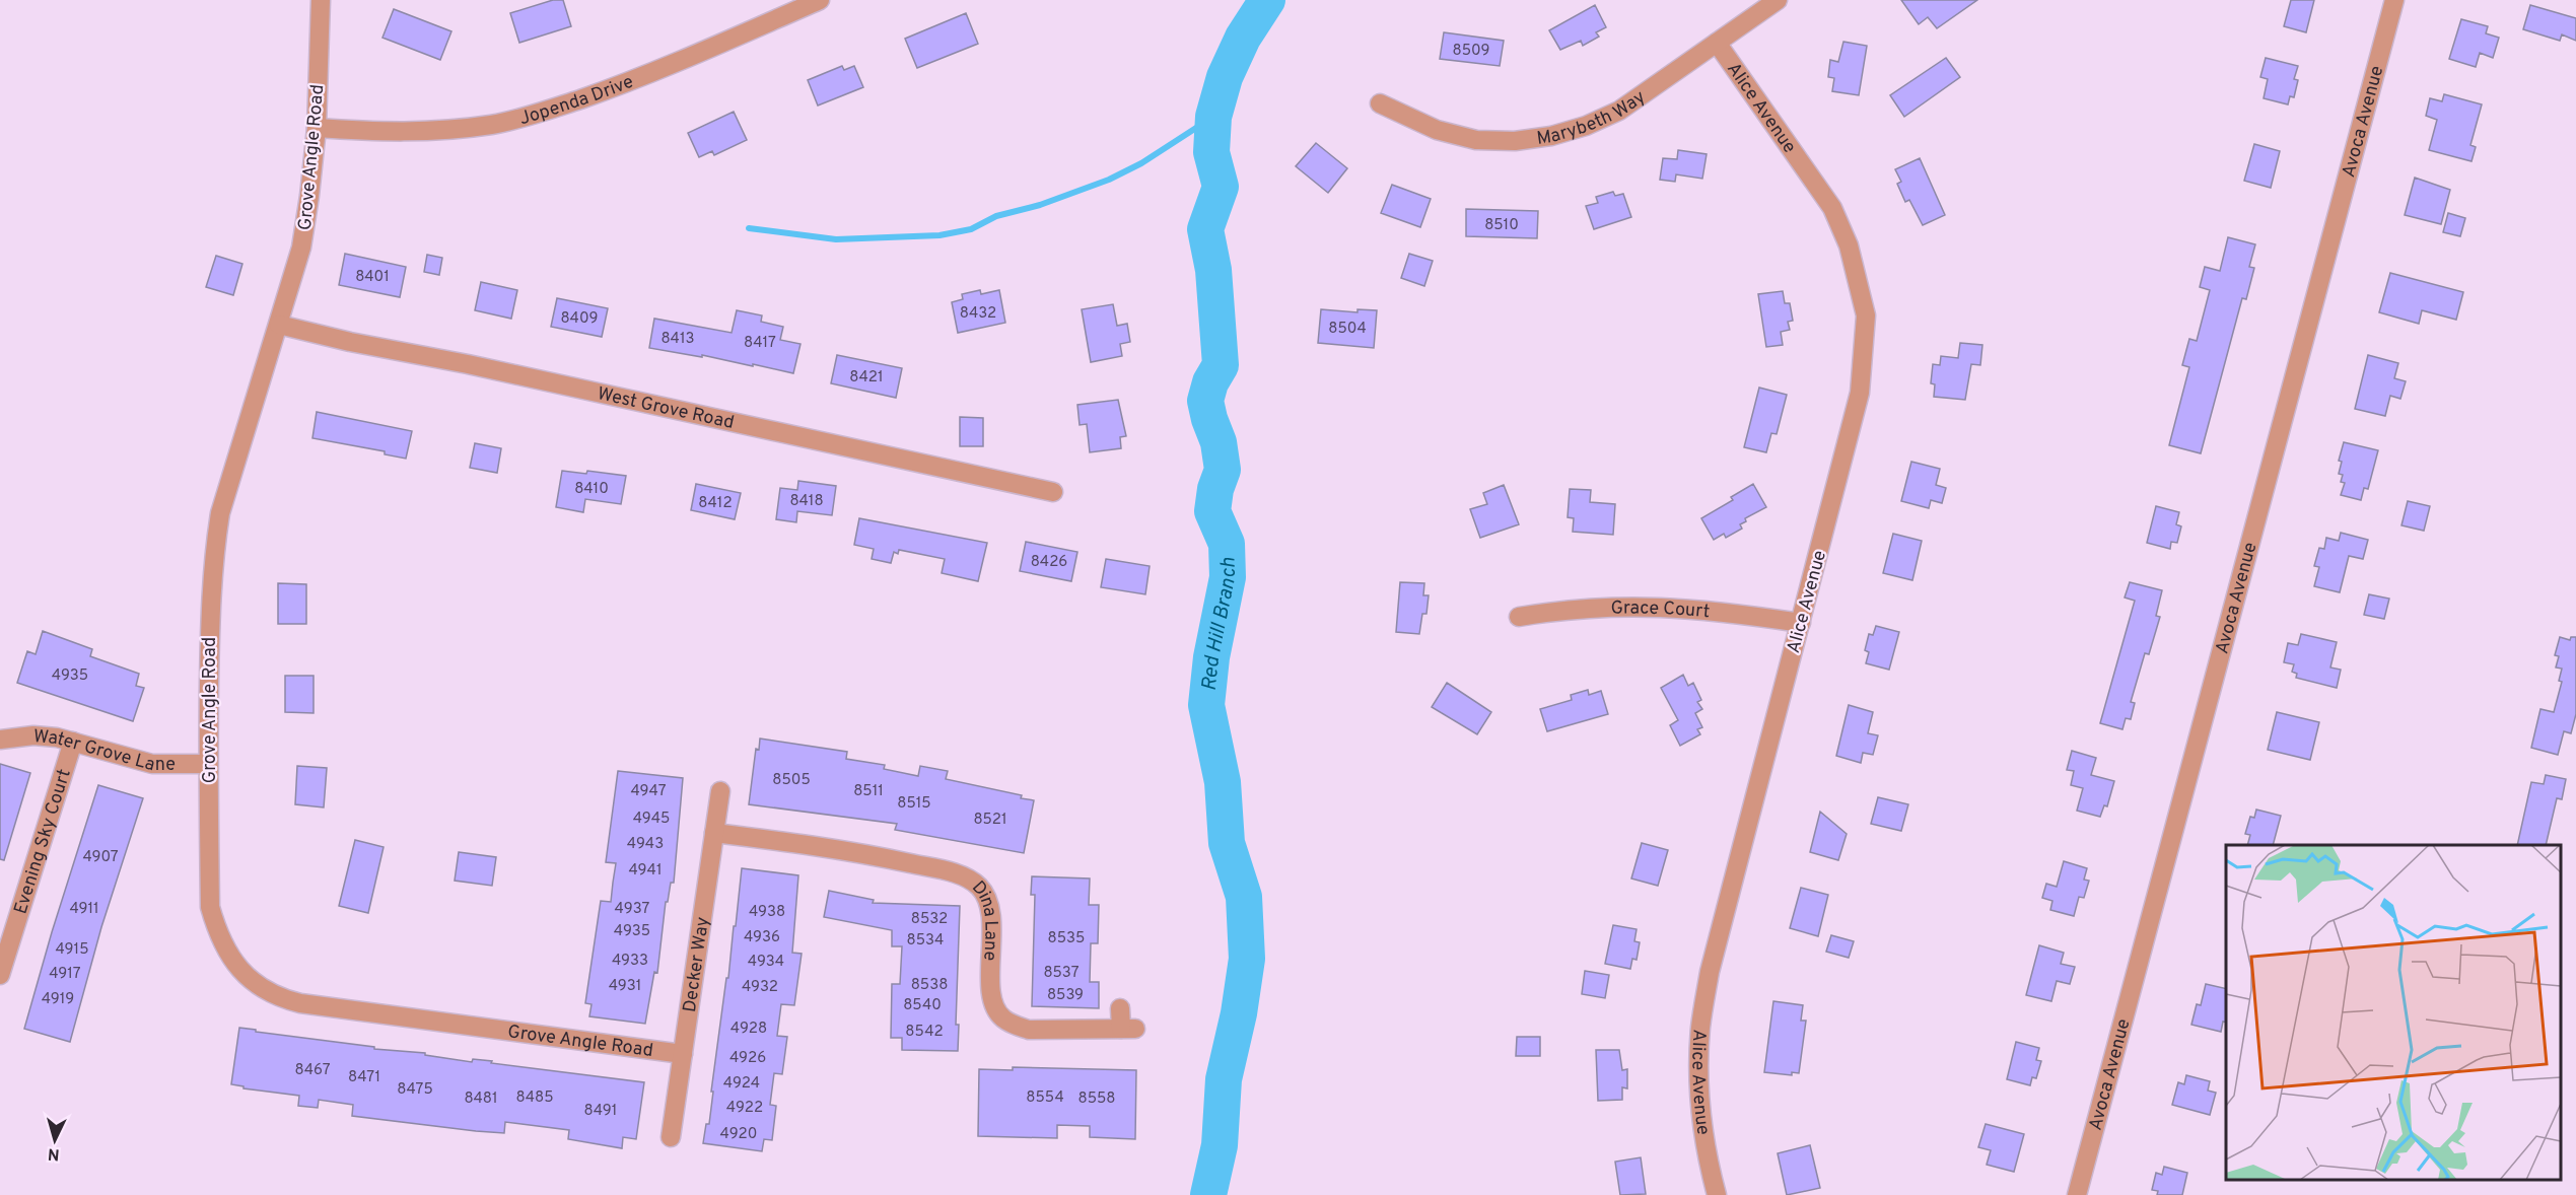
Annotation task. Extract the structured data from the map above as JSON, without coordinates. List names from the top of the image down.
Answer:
{
  "streets": {
    "street": [
      "Jopenda Drive",
      "Alice Avenue",
      "Marybeth Way",
      "Avoca Avenue",
      "Grove Angle Road",
      "West Grove Road",
      "Grace Court",
      "Water Grove Lane",
      "Evening Sky Court",
      "Dina Lane",
      "Decker Way"
    ]
  },
  "crossings": [
    ["Jopenda Drive", "Grove Angle Road"],
    ["Alice Avenue", "Marybeth Way"],
    ["Alice Avenue", "Grace Court"],
    ["Grove Angle Road", "West Grove Road"],
    ["Grove Angle Road", "Water Grove Lane"],
    ["Grove Angle Road", "Decker Way"],
    ["Water Grove Lane", "Evening Sky Court"],
    ["Dina Lane", "Decker Way"]
  ],
  "water": ["Red Hill Branch"],
  "house_numbers": [
    "8509",
    "8510",
    "8401",
    "8432",
    "8409",
    "8504",
    "8413",
    "8417",
    "8421",
    "8410",
    "8418",
    "8412",
    "8426",
    "4935",
    "8505",
    "4947",
    "8511",
    "8515",
    "4945",
    "8521",
    "4943",
    "4907",
    "4941",
    "4911",
    "4937",
    "4938",
    "8532",
    "4935",
    "4936",
    "8535",
    "8534",
    "4915",
    "4933",
    "4934",
    "8537",
    "4917",
    "8538",
    "4931",
    "4932",
    "8539",
    "4919",
    "8540",
    "4928",
    "8542",
    "4926",
    "8467",
    "8471",
    "4924",
    "8475",
    "8485",
    "8554",
    "8481",
    "8558",
    "4922",
    "8491",
    "4920"
  ],
  "north": "bottom"
}
